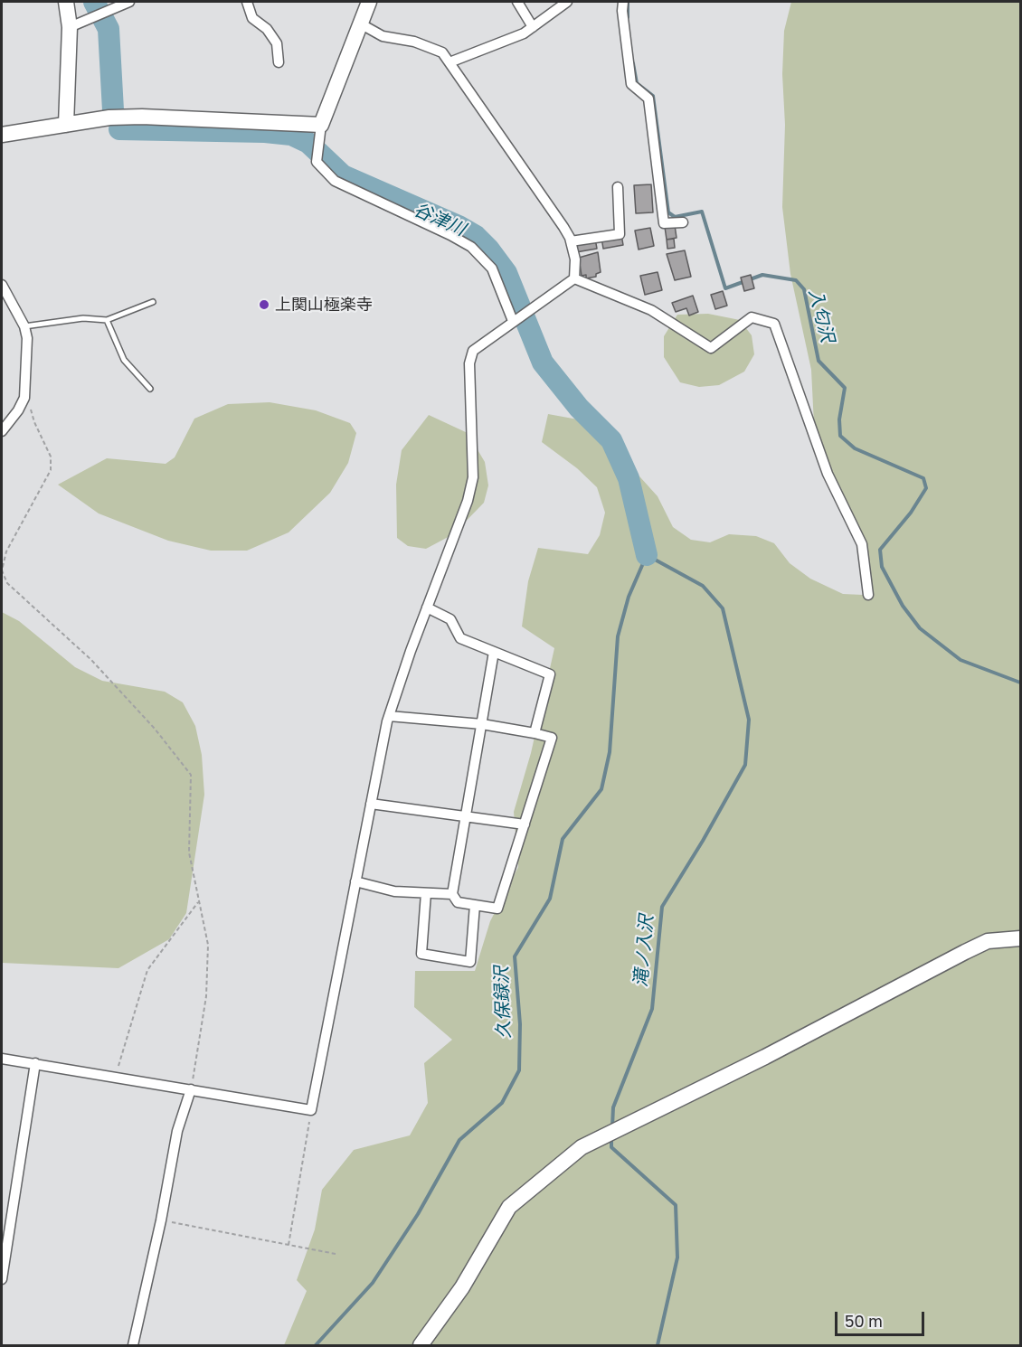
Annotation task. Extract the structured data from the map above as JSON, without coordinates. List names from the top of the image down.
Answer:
{
  "water": [
    "谷津川",
    "入匂沢",
    "滝ノ入沢",
    "久保録沢"
  ],
  "places": ["上関山極楽寺"],
  "scale_bar": "50 m"
}
